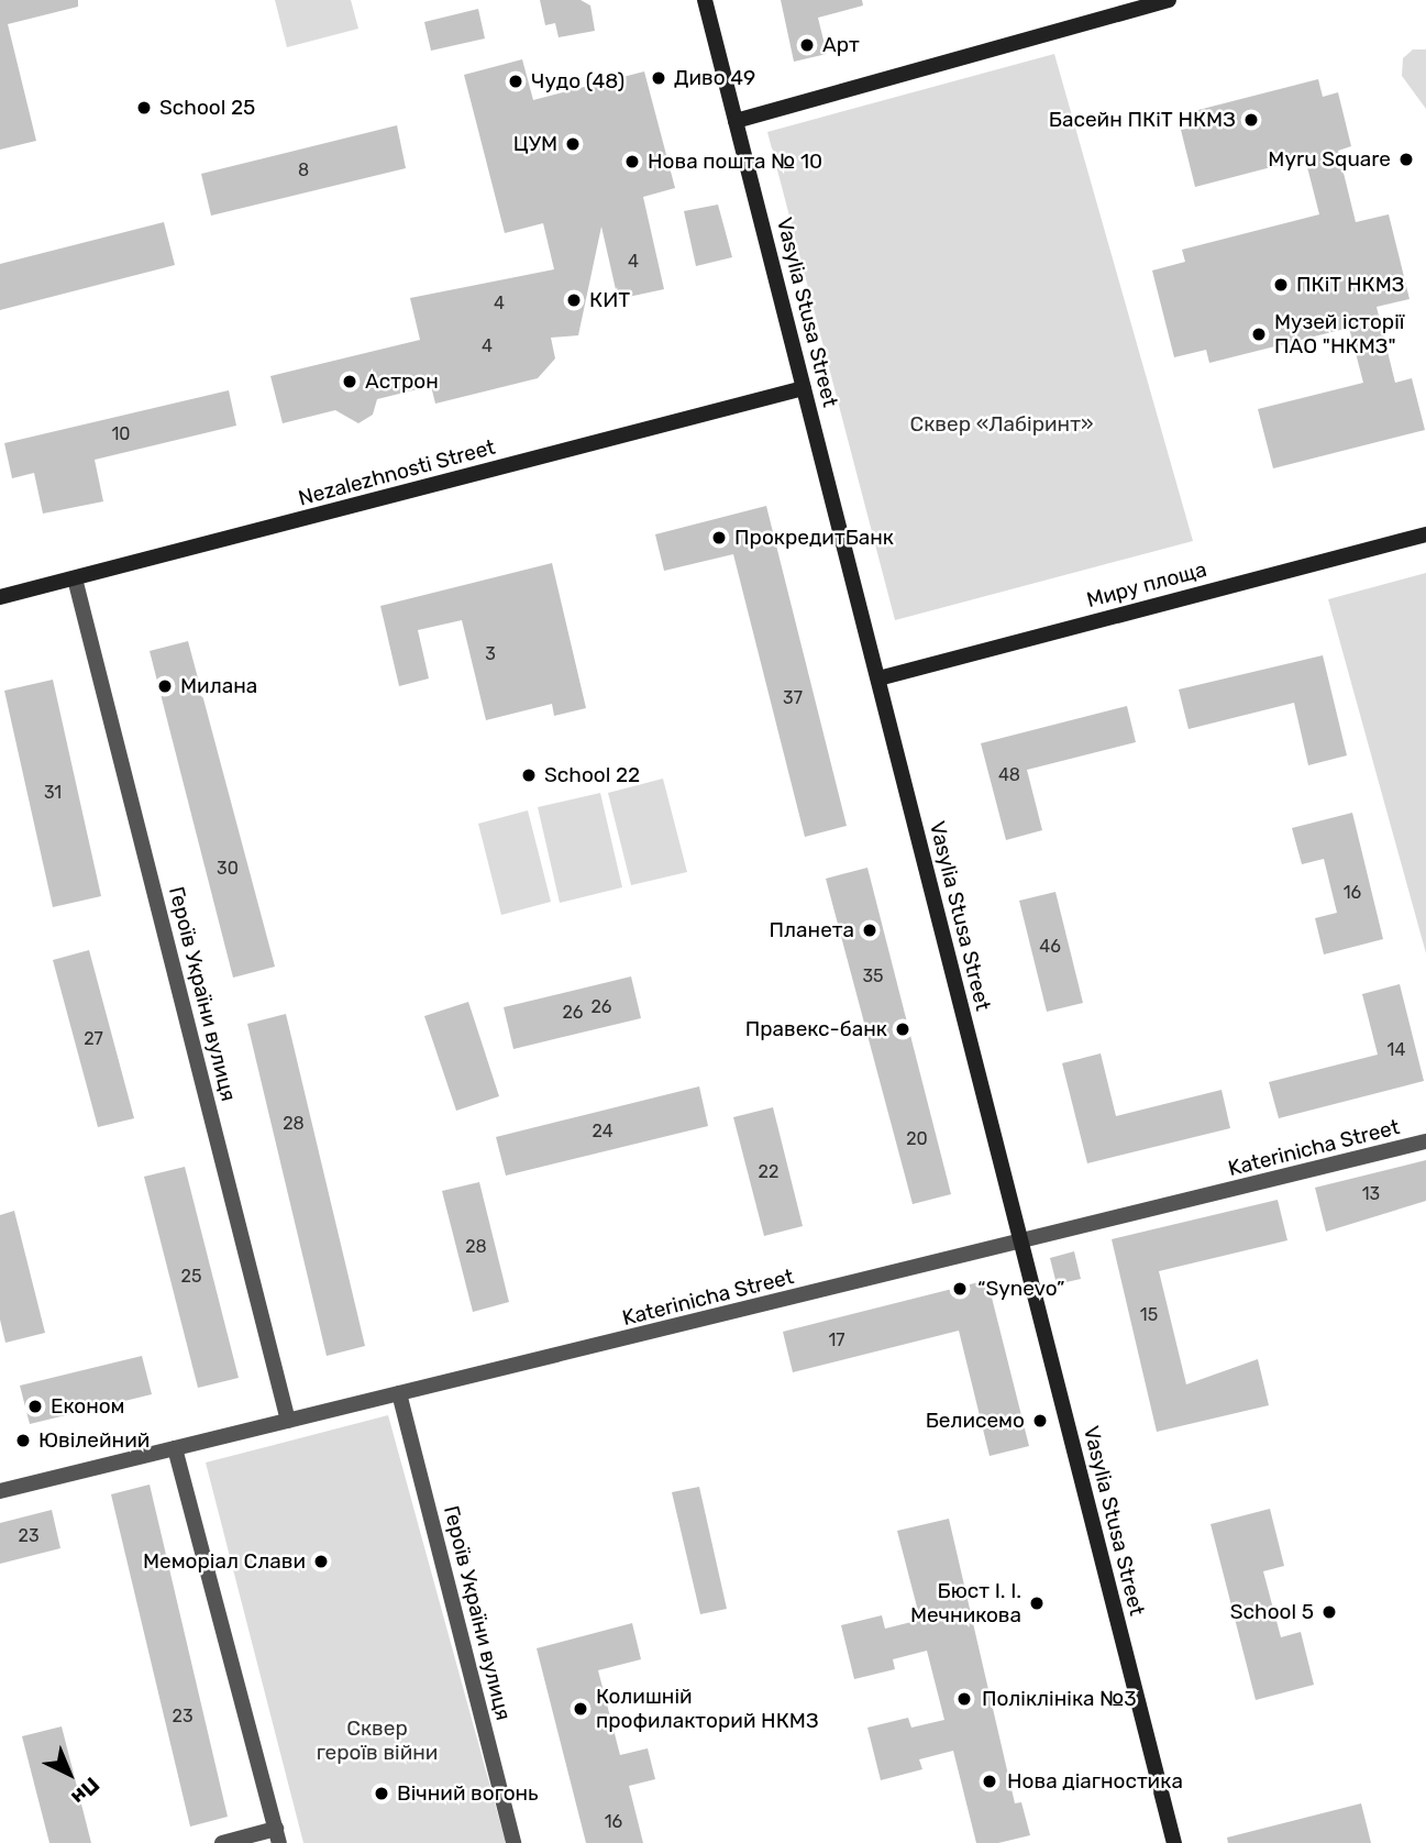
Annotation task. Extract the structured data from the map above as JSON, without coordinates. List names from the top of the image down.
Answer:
{
  "streets": {
    "street": [
      "Vasylia Stusa Street",
      "Nezalezhnosti Street",
      "Миру площа",
      "Героїв України вулиця",
      "Katerinicha Street"
    ]
  },
  "crossings": [
    ["Vasylia Stusa Street", "Nezalezhnosti Street"],
    ["Vasylia Stusa Street", "Миру площа"],
    ["Vasylia Stusa Street", "Katerinicha Street"],
    ["Nezalezhnosti Street", "Героїв України вулиця"],
    ["Героїв України вулиця", "Katerinicha Street"]
  ],
  "parks": ["Сквер «Лабіринт»", "Сквер героїв війни"],
  "places": [
    "Арт",
    "Диво 49",
    "Чудо (48)",
    "School 25",
    "Басейн ПКіТ НКМЗ",
    "ЦУМ",
    "Myru Square",
    "Нова пошта № 10",
    "ПКіТ НКМЗ",
    "КИТ",
    "Музей історії ПАО \"НКМЗ\"",
    "Астрон",
    "ПрокредитБанк",
    "Милана",
    "School 22",
    "Планета",
    "Правекс-банк",
    "“Synevo”",
    "Економ",
    "Белисемо",
    "Ювілейний",
    "Меморіал Слави",
    "Бюст І. І. Мечникова",
    "School 5",
    "Поліклініка №3",
    "Колишній профилакторий НКМЗ",
    "Нова діагностика",
    "Вічний вогонь"
  ],
  "house_numbers": [
    "8",
    "4",
    "4",
    "4",
    "10",
    "3",
    "37",
    "48",
    "31",
    "30",
    "16",
    "46",
    "35",
    "26",
    "26",
    "27",
    "14",
    "28",
    "24",
    "20",
    "22",
    "13",
    "28",
    "25",
    "15",
    "17",
    "23",
    "23",
    "16"
  ],
  "north": "bottom right"
}
